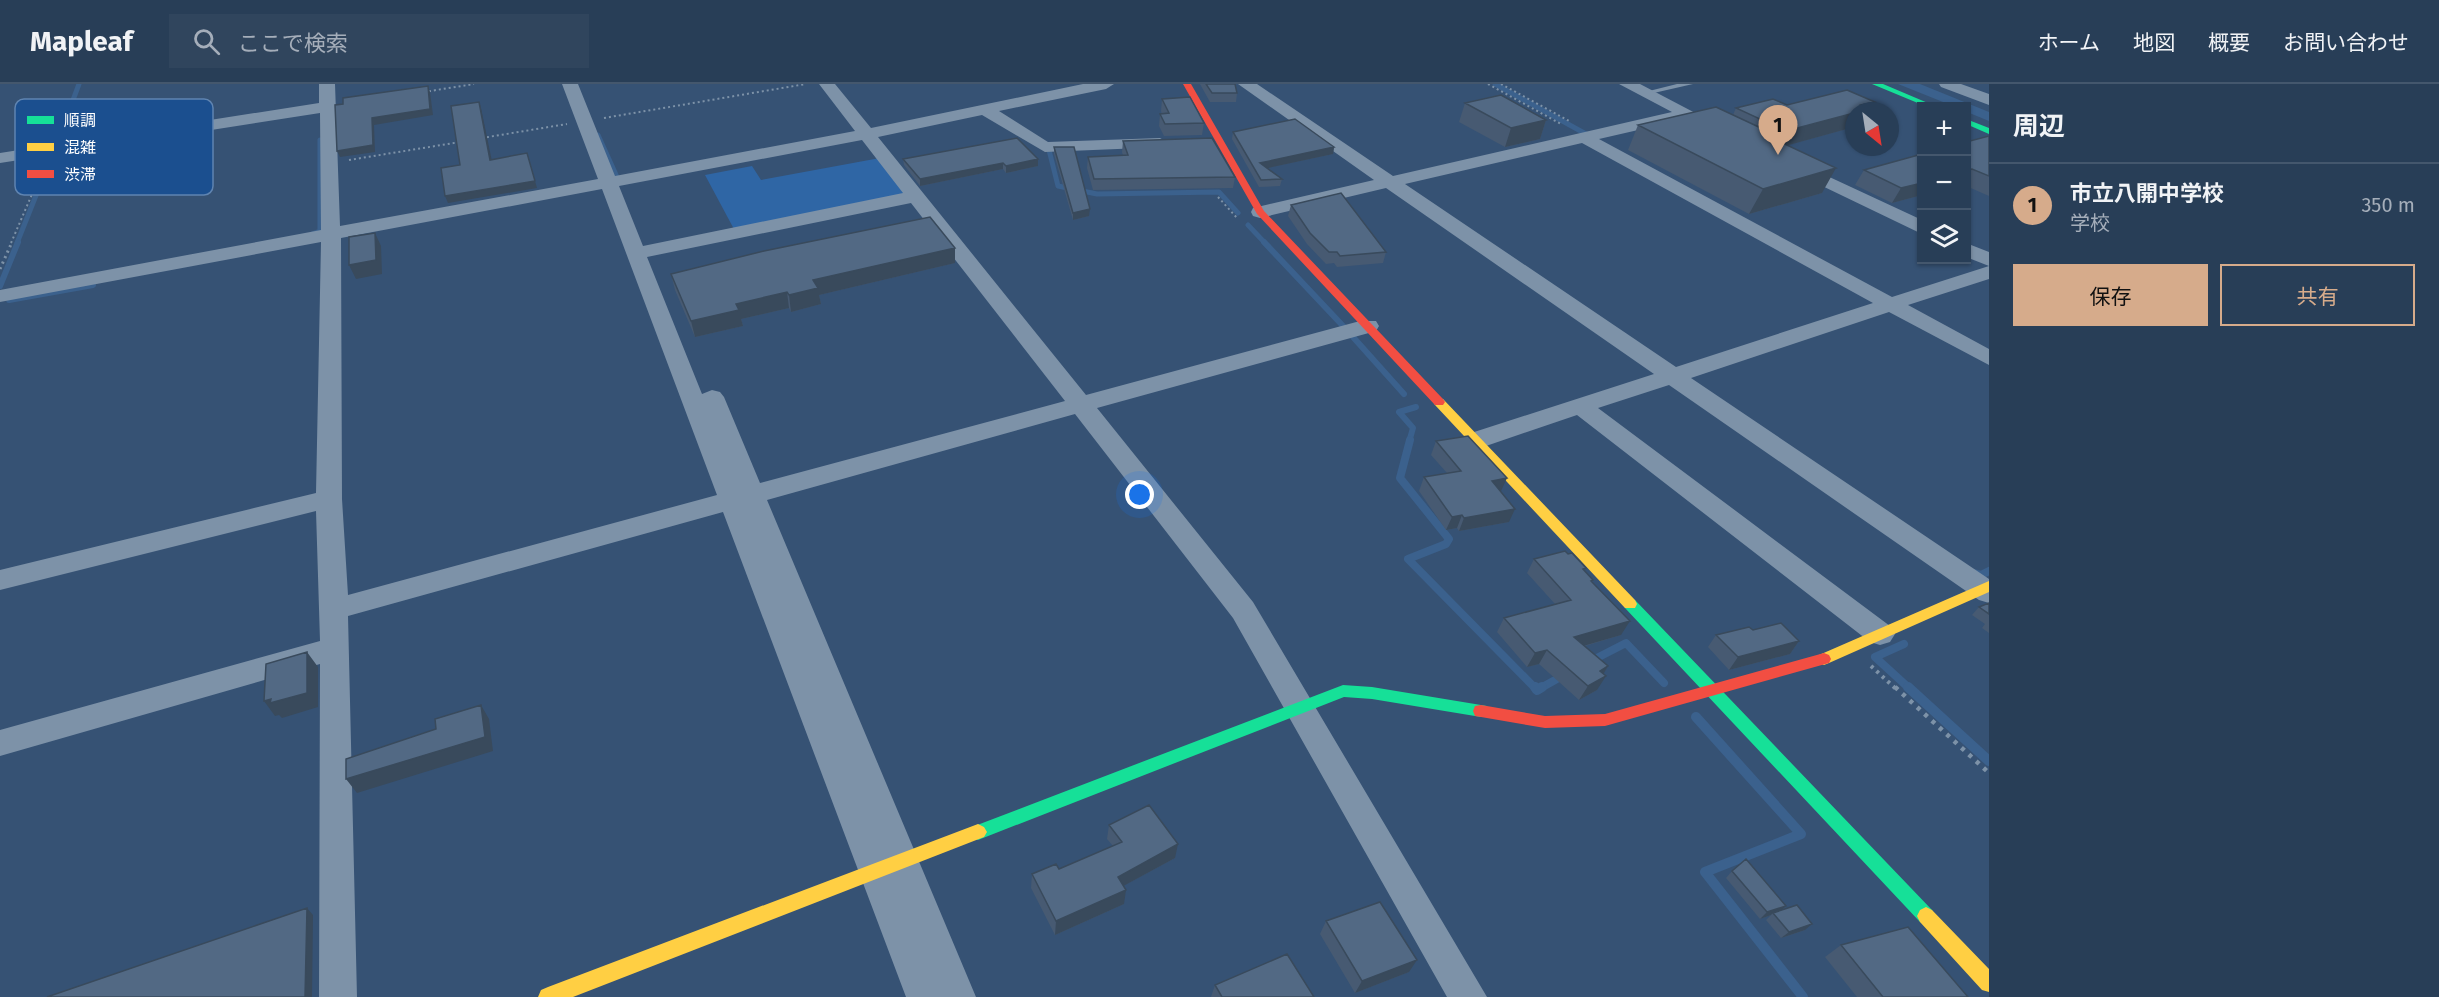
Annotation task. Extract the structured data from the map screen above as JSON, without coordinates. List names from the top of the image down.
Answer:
{
  "legend": ["順調", "混雑", "渋滞"],
  "north": "bottom right",
  "page": {
    "header": "Mapleaf",
    "search": "ここで検索",
    "nav": [
      "ホーム",
      "地図",
      "概要",
      "お問い合わせ"
    ],
    "heading": "周辺",
    "map_buttons": ["+", "−"],
    "pins": "1",
    "list": [
      {
        "mark": "1",
        "name": "市立八開中学校",
        "note": "学校",
        "value": "350 m"
      }
    ],
    "buttons": ["保存", "共有"]
  }
}
